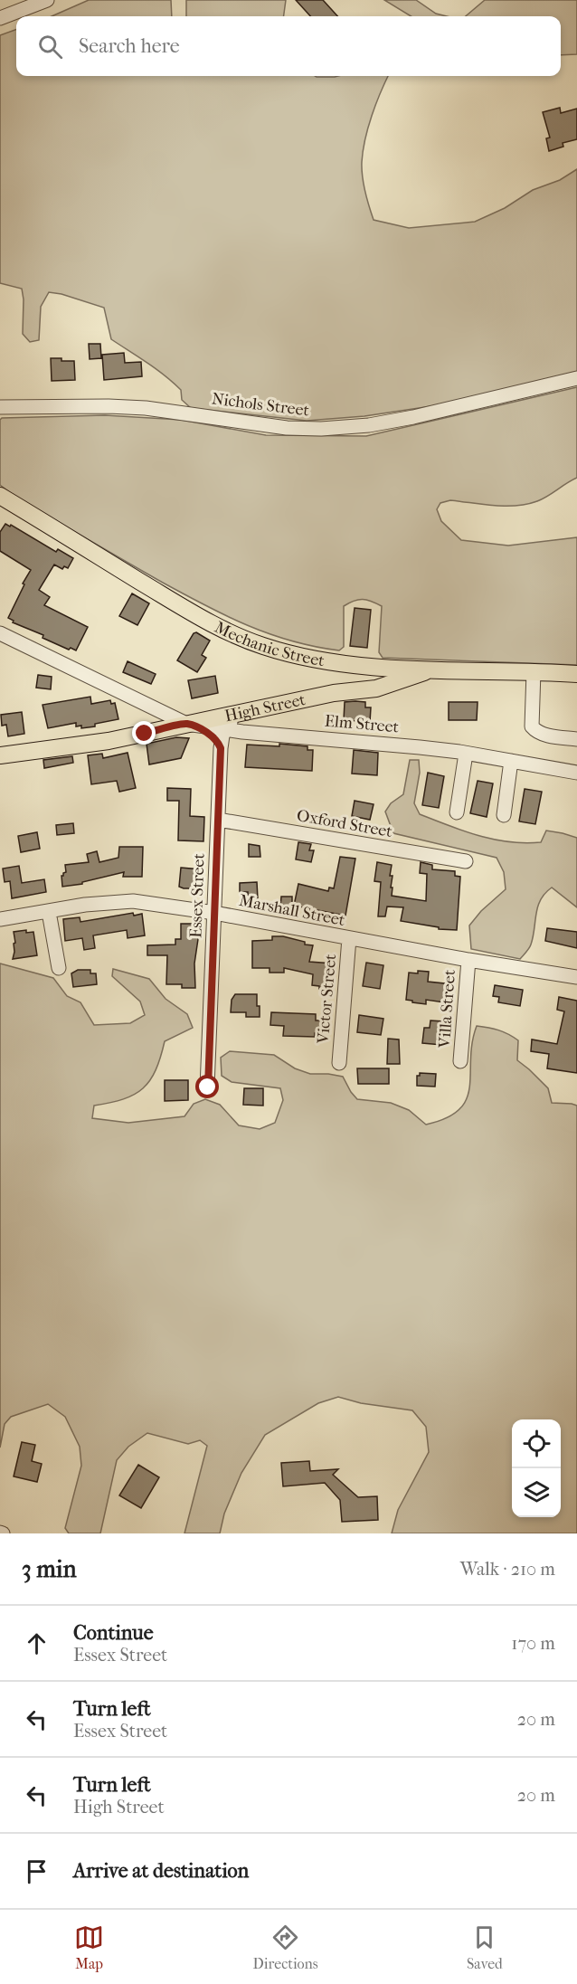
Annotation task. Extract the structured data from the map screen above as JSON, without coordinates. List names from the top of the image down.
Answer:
{
  "streets": {
    "main road": ["Mechanic Street", "High Street"],
    "street": [
      "Nichols Street",
      "Elm Street",
      "Oxford Street",
      "Essex Street",
      "Marshall Street",
      "Victor Street",
      "Villa Street"
    ]
  },
  "crossings": [
    ["Mechanic Street", "High Street"],
    ["High Street", "Elm Street"],
    ["Elm Street", "Essex Street"],
    ["Oxford Street", "Essex Street"],
    ["Essex Street", "Marshall Street"],
    ["Marshall Street", "Victor Street"],
    ["Marshall Street", "Villa Street"]
  ],
  "page": {
    "search": "Search here",
    "heading": ["3 min", "Walk · 210 m"],
    "list": [
      ["Continue", "Essex Street", "170 m"],
      ["Turn left", "Essex Street", "20 m"],
      ["Turn left", "High Street", "20 m"],
      "Arrive at destination"
    ],
    "nav": ["Map", "Directions", "Saved"]
  }
}
